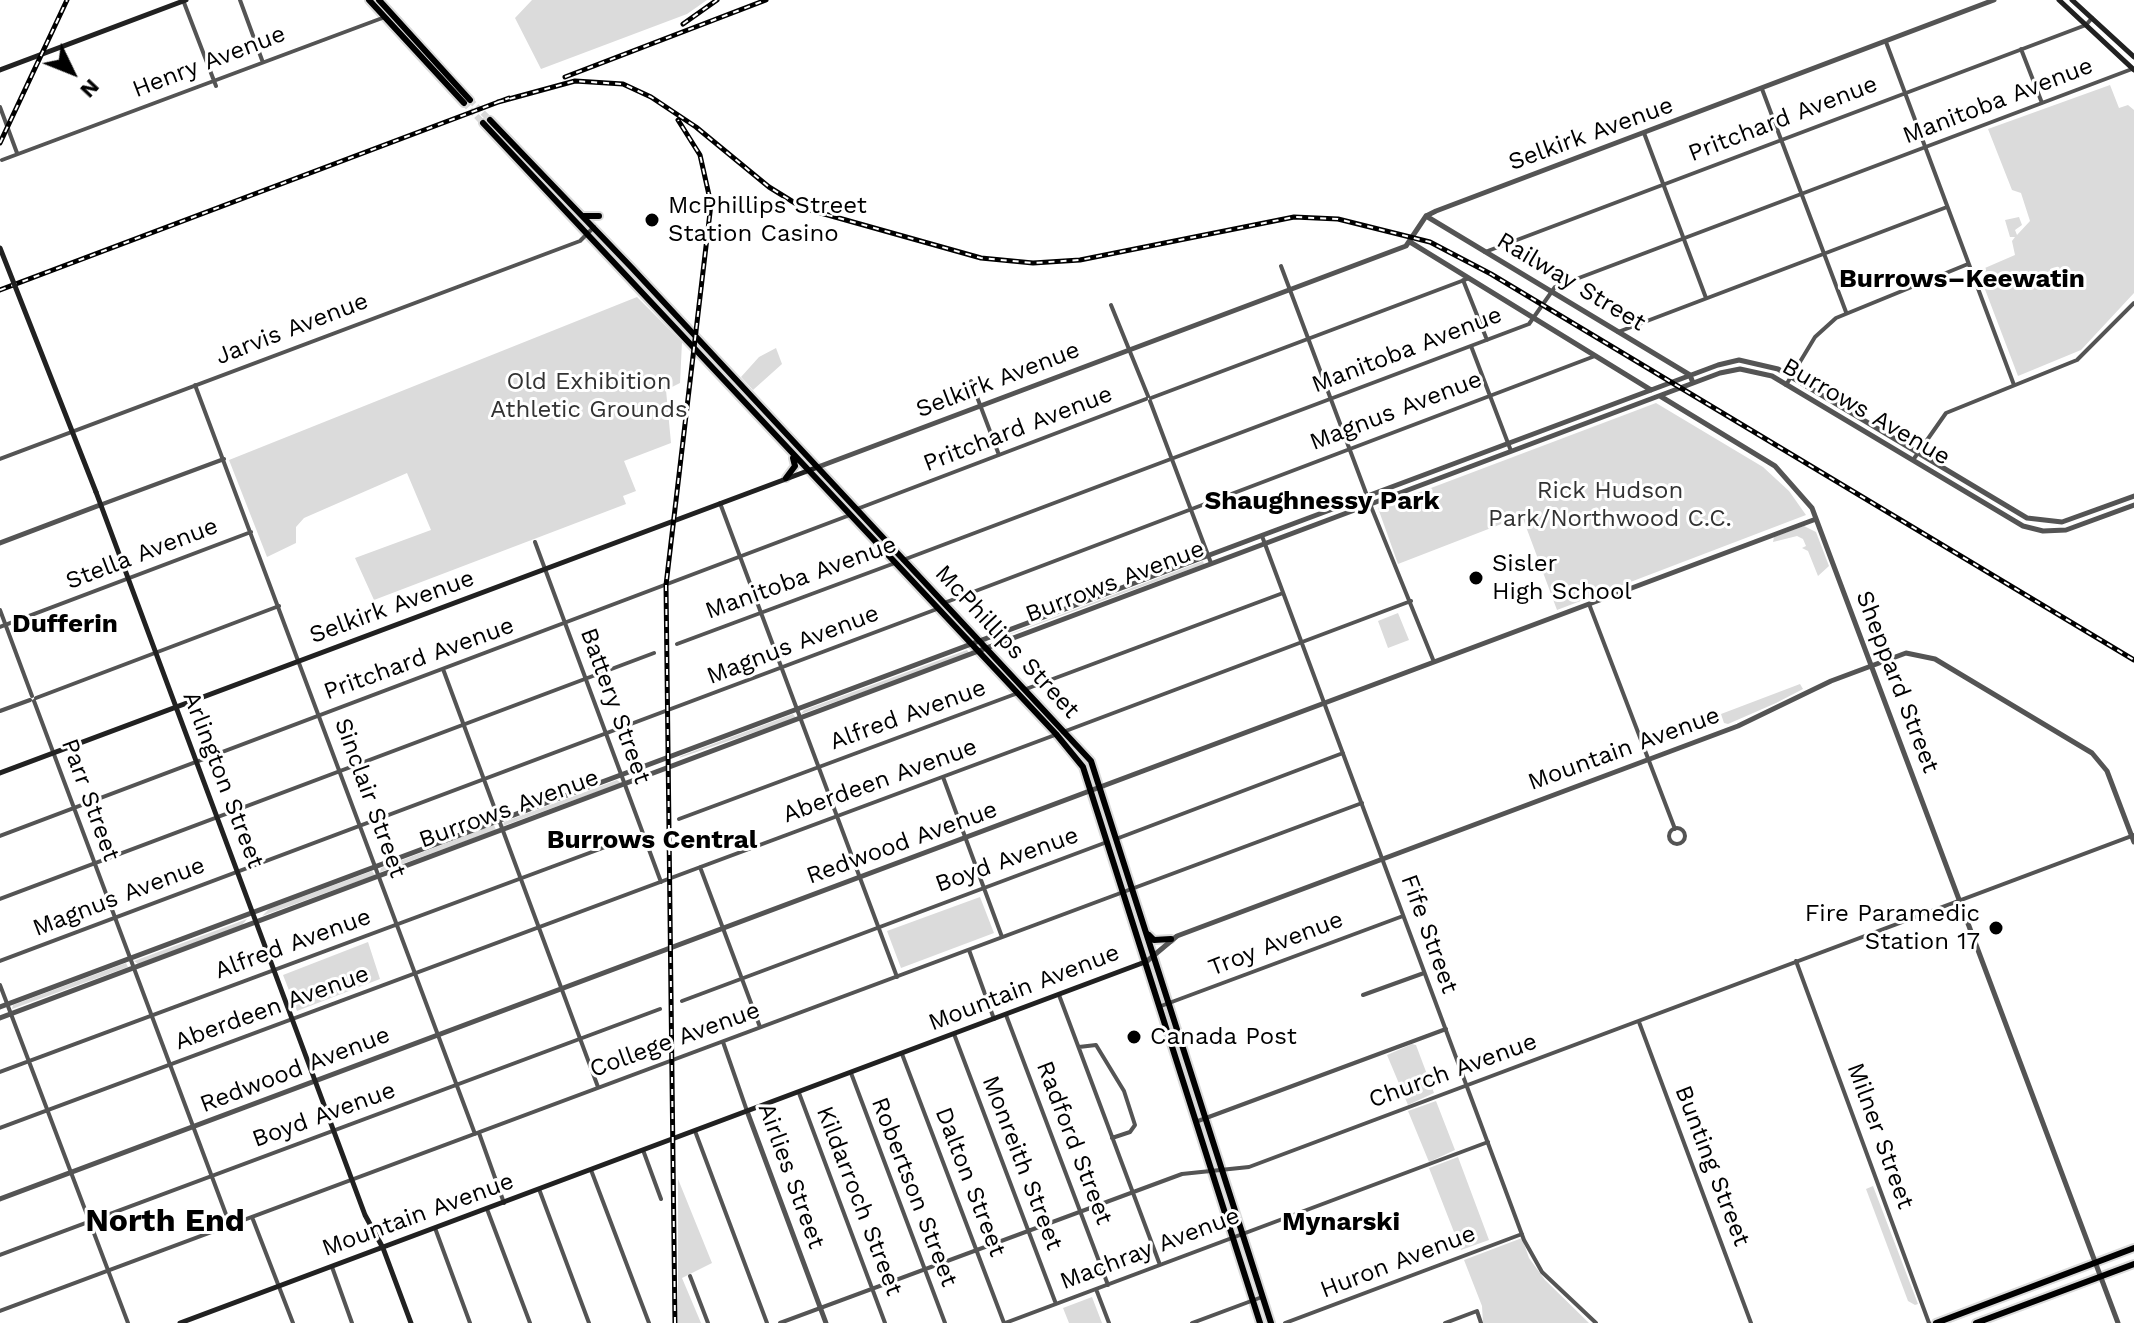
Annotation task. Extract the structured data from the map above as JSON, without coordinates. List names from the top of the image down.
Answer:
{
  "streets": {
    "main road": [
      "Selkirk Avenue",
      "McPhillips Street",
      "Mountain Avenue",
      "Arlington Street"
    ],
    "street": [
      "Henry Avenue",
      "Manitoba Avenue",
      "Pritchard Avenue",
      "Railway Street",
      "Jarvis Avenue",
      "Magnus Avenue",
      "Burrows Avenue",
      "Stella Avenue",
      "Sheppard Street",
      "Battery Street",
      "Alfred Avenue",
      "Aberdeen Avenue",
      "Sinclair Street",
      "Parr Street",
      "Redwood Avenue",
      "Boyd Avenue",
      "Fife Street",
      "Troy Avenue",
      "College Avenue",
      "Church Avenue",
      "Milner Street",
      "Radford Street",
      "Monreith Street",
      "Bunting Street",
      "Airlies Street",
      "Dalton Street",
      "Robertson Street",
      "Kildarroch Street",
      "Machray Avenue",
      "Huron Avenue"
    ]
  },
  "crossings": [
    ["Manitoba Avenue", "Railway Street"],
    ["Manitoba Avenue", "McPhillips Street"],
    ["Manitoba Avenue", "Sheppard Street"],
    ["Pritchard Avenue", "Railway Street"],
    ["Pritchard Avenue", "McPhillips Street"],
    ["Pritchard Avenue", "Sheppard Street"],
    ["Pritchard Avenue", "Battery Street"],
    ["Pritchard Avenue", "Arlington Street"],
    ["Pritchard Avenue", "Sinclair Street"],
    ["Pritchard Avenue", "Parr Street"],
    ["Selkirk Avenue", "Railway Street"],
    ["Selkirk Avenue", "McPhillips Street"],
    ["Selkirk Avenue", "Sheppard Street"],
    ["Selkirk Avenue", "Battery Street"],
    ["Selkirk Avenue", "Arlington Street"],
    ["Selkirk Avenue", "Sinclair Street"],
    ["Selkirk Avenue", "Parr Street"],
    ["Railway Street", "Burrows Avenue"],
    ["Jarvis Avenue", "McPhillips Street"],
    ["Jarvis Avenue", "Sinclair Street"],
    ["Magnus Avenue", "McPhillips Street"],
    ["Magnus Avenue", "Sheppard Street"],
    ["Magnus Avenue", "Battery Street"],
    ["Magnus Avenue", "Arlington Street"],
    ["Magnus Avenue", "Sinclair Street"],
    ["Magnus Avenue", "Parr Street"],
    ["Burrows Avenue", "McPhillips Street"],
    ["Burrows Avenue", "Sheppard Street"],
    ["Burrows Avenue", "Battery Street"],
    ["Burrows Avenue", "Arlington Street"],
    ["Burrows Avenue", "Sinclair Street"],
    ["Burrows Avenue", "Parr Street"],
    ["Burrows Avenue", "Fife Street"],
    ["Stella Avenue", "Arlington Street"],
    ["Stella Avenue", "Sinclair Street"],
    ["Stella Avenue", "Parr Street"],
    ["McPhillips Street", "Alfred Avenue"],
    ["McPhillips Street", "Mountain Avenue"],
    ["McPhillips Street", "Aberdeen Avenue"],
    ["McPhillips Street", "Redwood Avenue"],
    ["McPhillips Street", "Boyd Avenue"],
    ["McPhillips Street", "Troy Avenue"],
    ["McPhillips Street", "College Avenue"],
    ["McPhillips Street", "Church Avenue"],
    ["McPhillips Street", "Machray Avenue"],
    ["Sheppard Street", "Mountain Avenue"],
    ["Sheppard Street", "Redwood Avenue"],
    ["Sheppard Street", "Church Avenue"],
    ["Battery Street", "Alfred Avenue"],
    ["Battery Street", "Aberdeen Avenue"],
    ["Alfred Avenue", "Arlington Street"],
    ["Alfred Avenue", "Sinclair Street"],
    ["Alfred Avenue", "Parr Street"],
    ["Alfred Avenue", "Fife Street"],
    ["Mountain Avenue", "Arlington Street"],
    ["Mountain Avenue", "Sinclair Street"],
    ["Mountain Avenue", "Fife Street"],
    ["Mountain Avenue", "Church Avenue"],
    ["Mountain Avenue", "Radford Street"],
    ["Mountain Avenue", "Monreith Street"],
    ["Mountain Avenue", "Airlies Street"],
    ["Mountain Avenue", "Dalton Street"],
    ["Mountain Avenue", "Robertson Street"],
    ["Mountain Avenue", "Kildarroch Street"],
    ["Arlington Street", "Aberdeen Avenue"],
    ["Arlington Street", "Redwood Avenue"],
    ["Arlington Street", "Boyd Avenue"],
    ["Arlington Street", "College Avenue"],
    ["Aberdeen Avenue", "Sinclair Street"],
    ["Aberdeen Avenue", "Parr Street"],
    ["Aberdeen Avenue", "Fife Street"],
    ["Sinclair Street", "Redwood Avenue"],
    ["Sinclair Street", "Boyd Avenue"],
    ["Sinclair Street", "College Avenue"],
    ["Parr Street", "Redwood Avenue"],
    ["Parr Street", "Boyd Avenue"],
    ["Parr Street", "College Avenue"],
    ["Redwood Avenue", "Fife Street"],
    ["Boyd Avenue", "Fife Street"],
    ["Fife Street", "Troy Avenue"],
    ["Fife Street", "College Avenue"],
    ["Fife Street", "Church Avenue"],
    ["Fife Street", "Machray Avenue"],
    ["Fife Street", "Huron Avenue"],
    ["College Avenue", "Airlies Street"],
    ["Church Avenue", "Milner Street"],
    ["Church Avenue", "Radford Street"],
    ["Church Avenue", "Monreith Street"],
    ["Church Avenue", "Bunting Street"],
    ["Church Avenue", "Airlies Street"],
    ["Church Avenue", "Dalton Street"],
    ["Church Avenue", "Robertson Street"],
    ["Church Avenue", "Kildarroch Street"],
    ["Radford Street", "Machray Avenue"],
    ["Monreith Street", "Machray Avenue"],
    ["Dalton Street", "Machray Avenue"]
  ],
  "districts": [
    "Burrows–Keewatin",
    "Shaughnessy Park",
    "Dufferin",
    "Burrows Central",
    "North End",
    "Mynarski"
  ],
  "parks": ["Old Exhibition Athletic Grounds", "Rick Hudson Park/Northwood C.C."],
  "places": [
    "McPhillips Street Station Casino",
    "Sisler High School",
    "Fire Paramedic Station 17",
    "Canada Post"
  ],
  "north": "bottom right"
}
